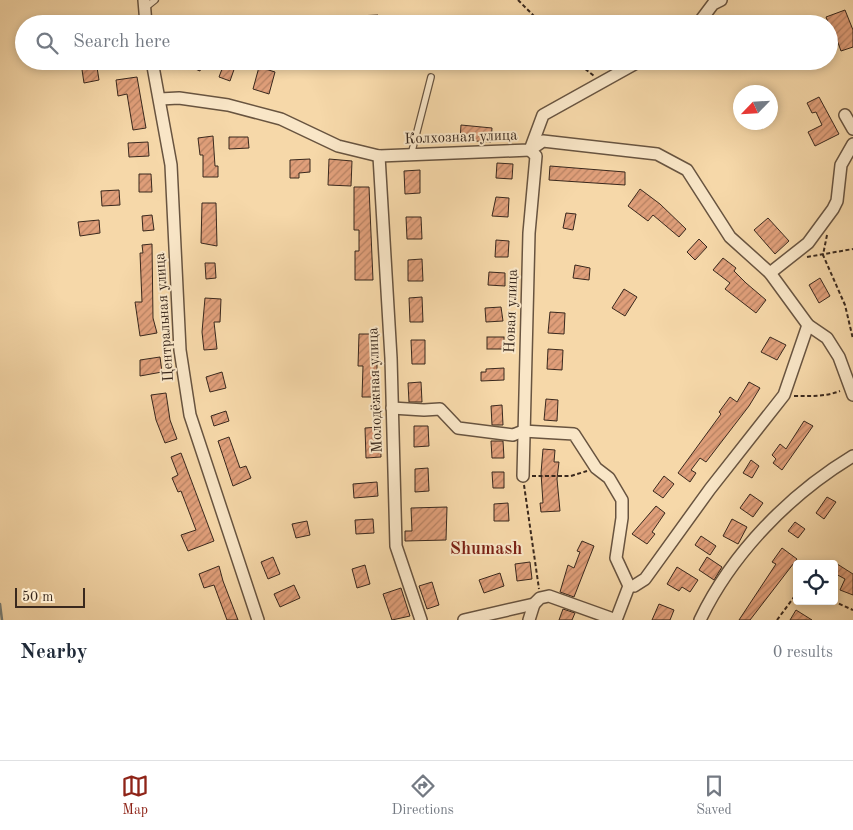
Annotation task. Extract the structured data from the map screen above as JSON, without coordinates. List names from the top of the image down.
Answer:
{
  "streets": {
    "street": [
      "Колхозная улица",
      "Новая улица",
      "Центральная улица",
      "Молодёжная улица"
    ]
  },
  "crossings": [
    ["Колхозная улица", "Новая улица"],
    ["Колхозная улица", "Центральная улица"],
    ["Колхозная улица", "Молодёжная улица"]
  ],
  "districts": ["Shumash"],
  "scale_bar": "50 m",
  "north": "bottom left",
  "page": {
    "search": "Search here",
    "scale": "50 m",
    "heading": ["Nearby", "0 results"],
    "nav": ["Map", "Directions", "Saved"]
  }
}
